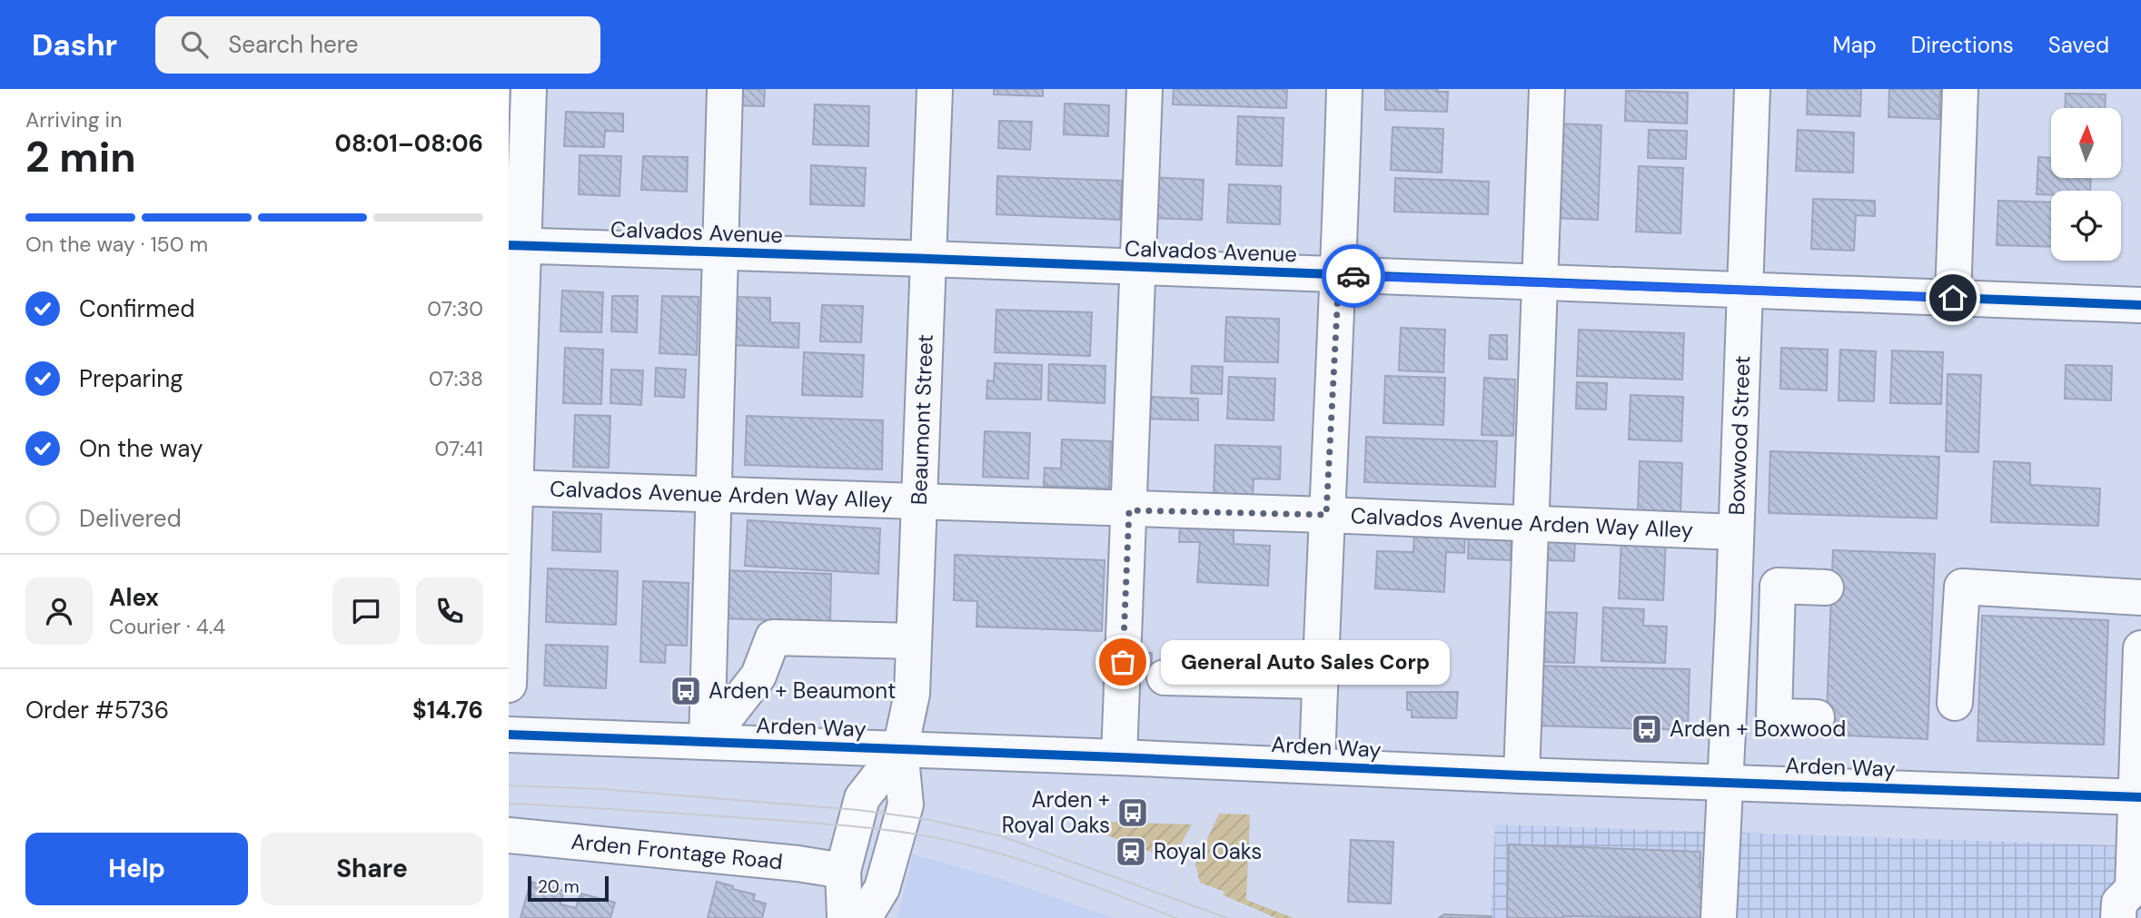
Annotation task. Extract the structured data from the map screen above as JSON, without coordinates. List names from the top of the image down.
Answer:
{
  "streets": {
    "street": [
      "Calvados Avenue",
      "Beaumont Street",
      "Boxwood Street",
      "Calvados Avenue Arden Way Alley",
      "Arden Way",
      "Arden Frontage Road"
    ]
  },
  "crossings": [
    ["Calvados Avenue", "Beaumont Street"],
    ["Calvados Avenue", "Boxwood Street"],
    ["Beaumont Street", "Calvados Avenue Arden Way Alley"],
    ["Beaumont Street", "Arden Way"],
    ["Boxwood Street", "Calvados Avenue Arden Way Alley"],
    ["Boxwood Street", "Arden Way"]
  ],
  "places": {
    "other": ["General Auto Sales Corp"],
    "bus stop": ["Arden + Beaumont", "Arden + Boxwood", "Arden + Royal Oaks"],
    "station": ["Royal Oaks"]
  },
  "scale_bar": "20 m",
  "north": "top",
  "page": {
    "header": "Dashr",
    "search": "Search here",
    "nav": ["Map", "Directions", "Saved"],
    "heading": ["2 min", "Arriving in", "08:01–08:06"],
    "panel": [
      "Alex",
      "Courier · 4.4",
      "Order #5736",
      "$14.76"
    ],
    "bar": "On the way · 150 m",
    "list": [
      ["Confirmed", "07:30"],
      ["Preparing", "07:38"],
      ["On the way", "07:41"],
      "Delivered"
    ],
    "bubble": "General Auto Sales Corp",
    "buttons": ["Help", "Share"],
    "scale": "20 m"
  }
}
